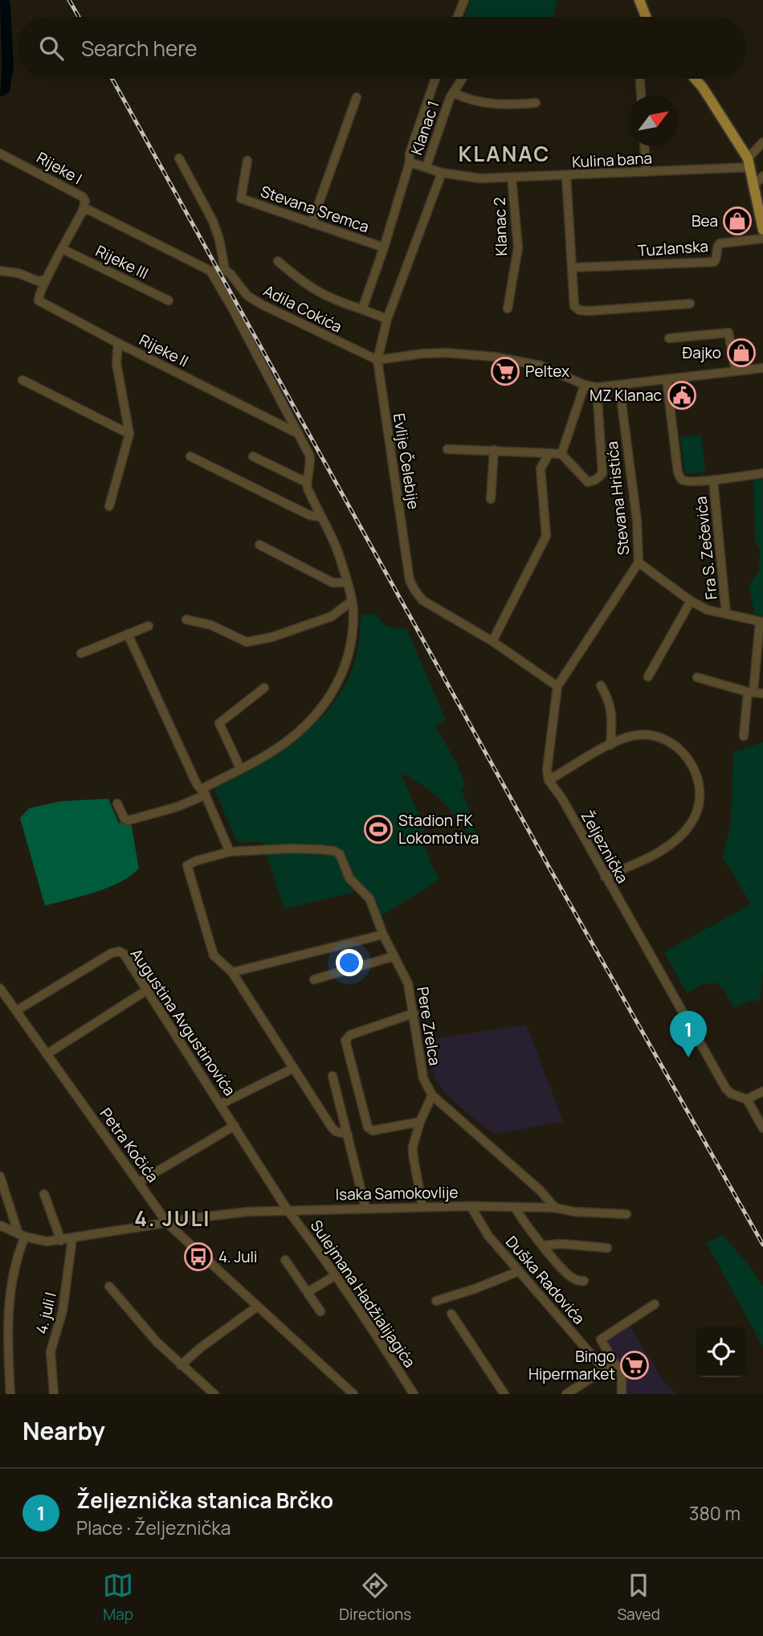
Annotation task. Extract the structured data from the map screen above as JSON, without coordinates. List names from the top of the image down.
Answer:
{
  "streets": {
    "street": [
      "Klanac 1",
      "Kulina bana",
      "Rijeke I",
      "Stevana Sremca",
      "Klanac 2",
      "Tuzlanska",
      "Rijeke III",
      "Adila Cokića",
      "Rijeke II",
      "Evlije Čelebije",
      "Stevana Hristića",
      "Fra S. Zečevića",
      "Željeznička",
      "Augustina Avgustinovića",
      "Pere Zrelca",
      "Petra Kočića",
      "Isaka Samokovlije",
      "Duška Radovića",
      "Sulejmana Hadžialijagića",
      "4. juli I"
    ]
  },
  "crossings": [
    ["Klanac 1", "Kulina bana"],
    ["Kulina bana", "Klanac 2"],
    ["Kulina bana", "Evlije Čelebije"],
    ["Adila Cokića", "Evlije Čelebije"],
    ["Evlije Čelebije", "Stevana Hristića"],
    ["Augustina Avgustinovića", "Petra Kočića"],
    ["Augustina Avgustinovića", "Isaka Samokovlije"],
    ["Augustina Avgustinovića", "Sulejmana Hadžialijagića"],
    ["Pere Zrelca", "Isaka Samokovlije"],
    ["Petra Kočića", "Isaka Samokovlije"],
    ["Isaka Samokovlije", "Duška Radovića"],
    ["Isaka Samokovlije", "Sulejmana Hadžialijagića"],
    ["Isaka Samokovlije", "4. juli I"]
  ],
  "districts": ["KLANAC", "4. JULI"],
  "places": {
    "shop": ["Bea", "Đajko"],
    "supermarket": ["Peltex", "Bingo Hipermarket"],
    "public building": ["MZ Klanac"],
    "sports": ["Stadion FK Lokomotiva"],
    "bus stop": ["4. Juli"]
  },
  "north": "top right",
  "page": {
    "search": "Search here",
    "pins": "1",
    "heading": "Nearby",
    "list": [
      {
        "mark": "1",
        "name": "Željeznička stanica Brčko",
        "note": "Place · Željeznička",
        "value": "380 m"
      }
    ],
    "nav": ["Map", "Directions", "Saved"]
  }
}
